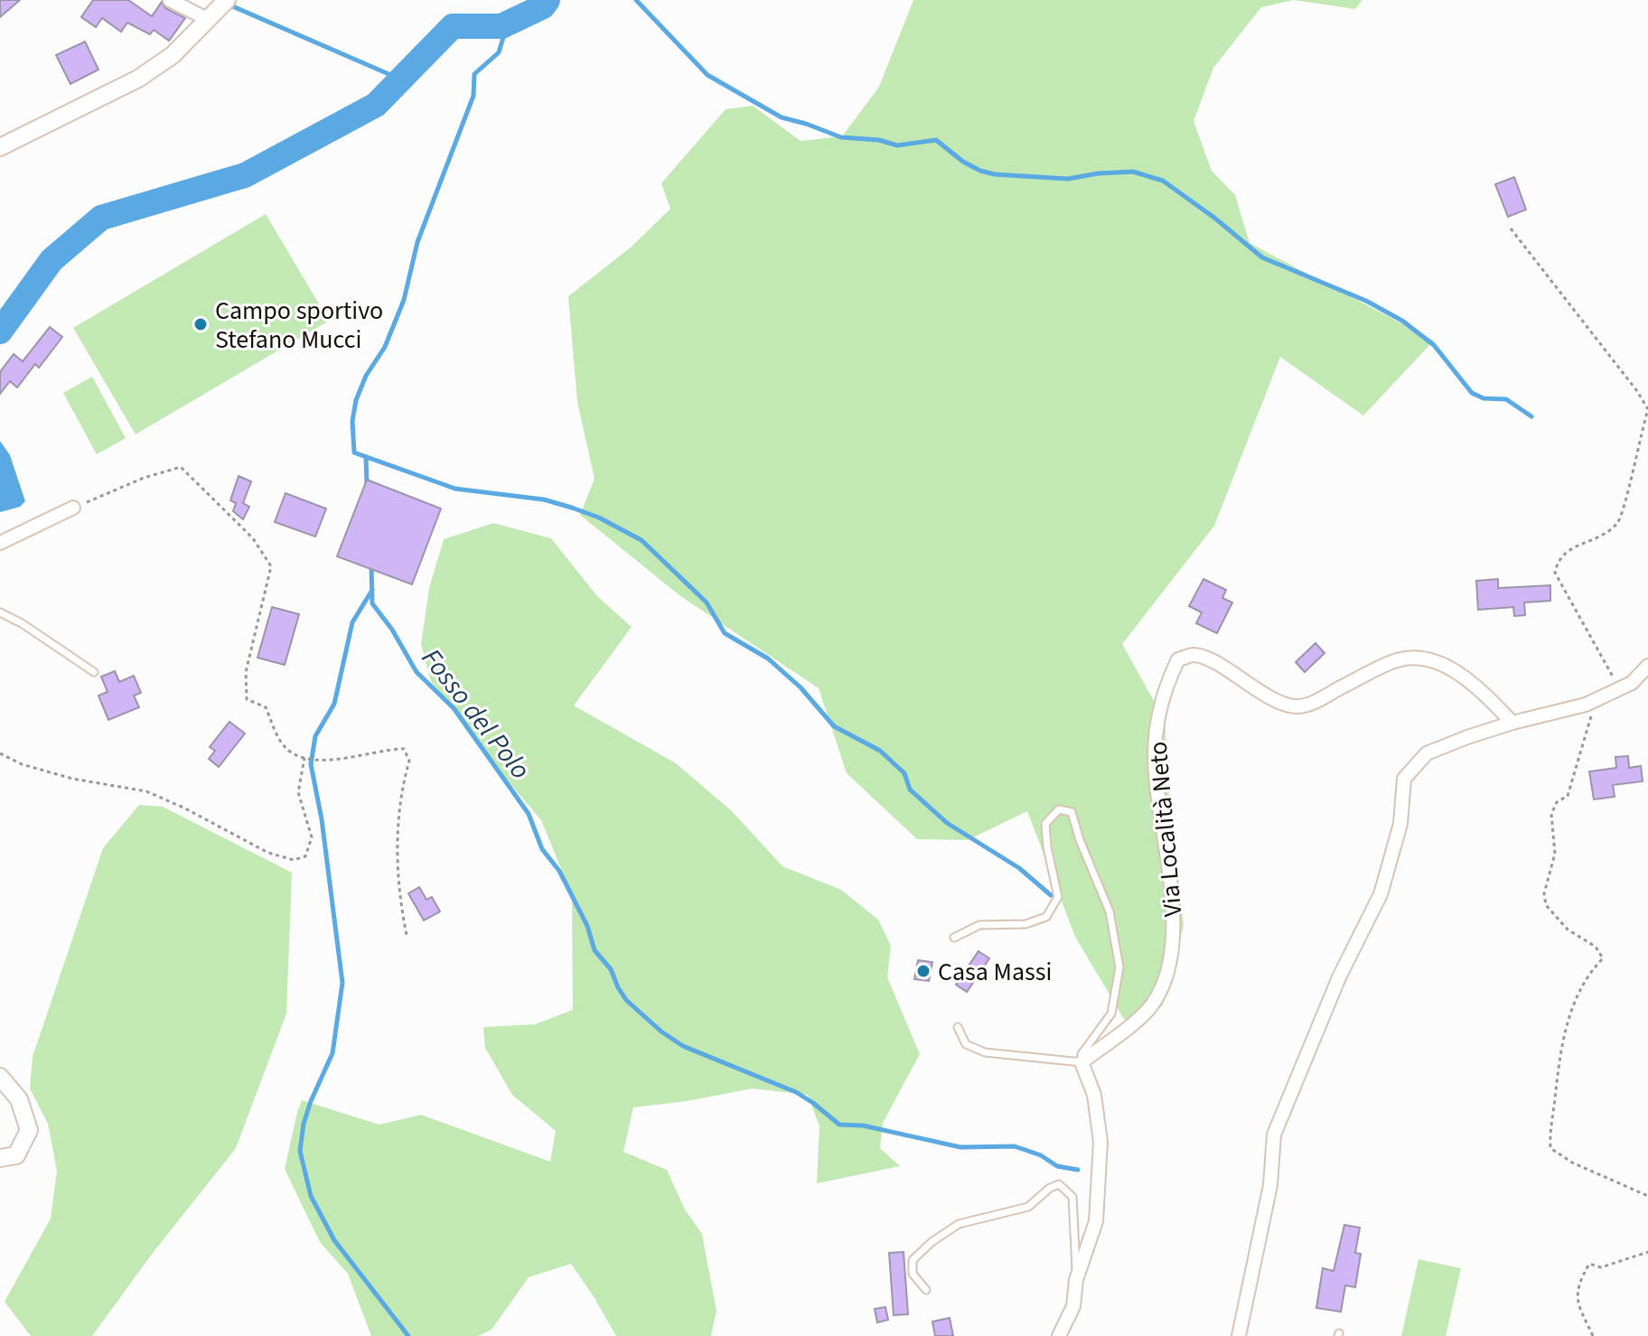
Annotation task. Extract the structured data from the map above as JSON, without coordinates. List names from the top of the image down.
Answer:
{
  "streets": {
    "street": ["Via Località Neto"]
  },
  "water": ["Fosso del Polo"],
  "places": ["Campo sportivo Stefano Mucci", "Casa Massi"]
}
